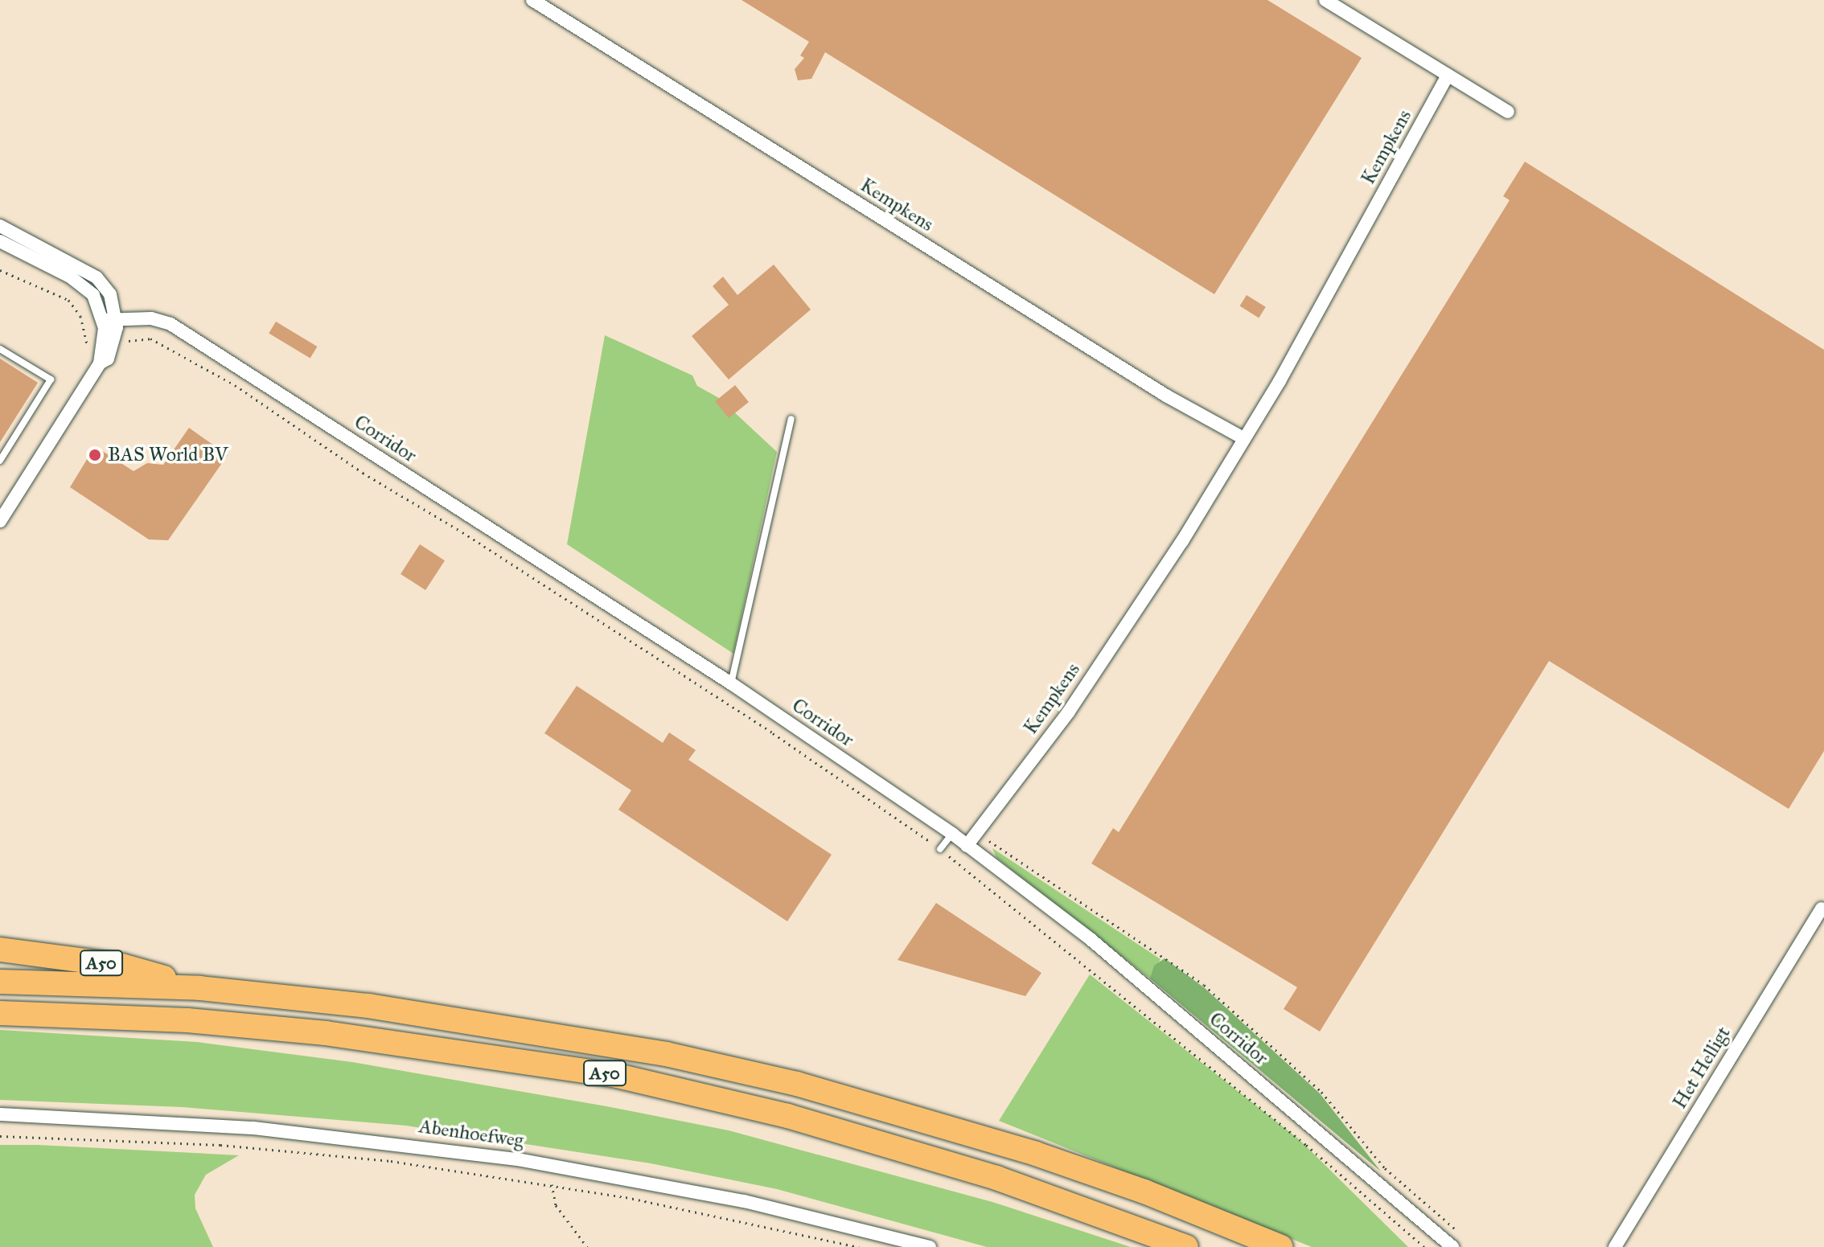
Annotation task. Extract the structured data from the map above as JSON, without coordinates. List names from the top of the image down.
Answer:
{
  "streets": {
    "highway": ["A50"],
    "street": [
      "Kempkens",
      "Corridor",
      "Het Helligt",
      "Abenhoefweg"
    ]
  },
  "crossings": [
    ["Kempkens", "Corridor"]
  ],
  "places": ["BAS World BV"]
}
